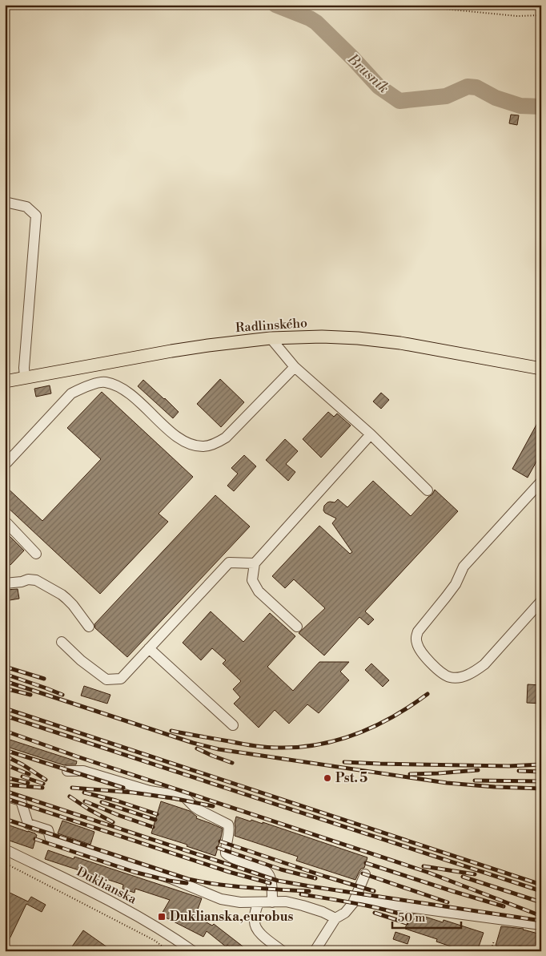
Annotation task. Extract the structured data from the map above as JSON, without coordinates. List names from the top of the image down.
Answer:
{
  "streets": {
    "main road": ["Radlinského"],
    "street": ["Duklianska"]
  },
  "water": ["Brusník"],
  "places": {
    "other": ["Pst. 5"],
    "transit": ["Duklianska,eurobus"]
  },
  "scale_bar": "50 m"
}
